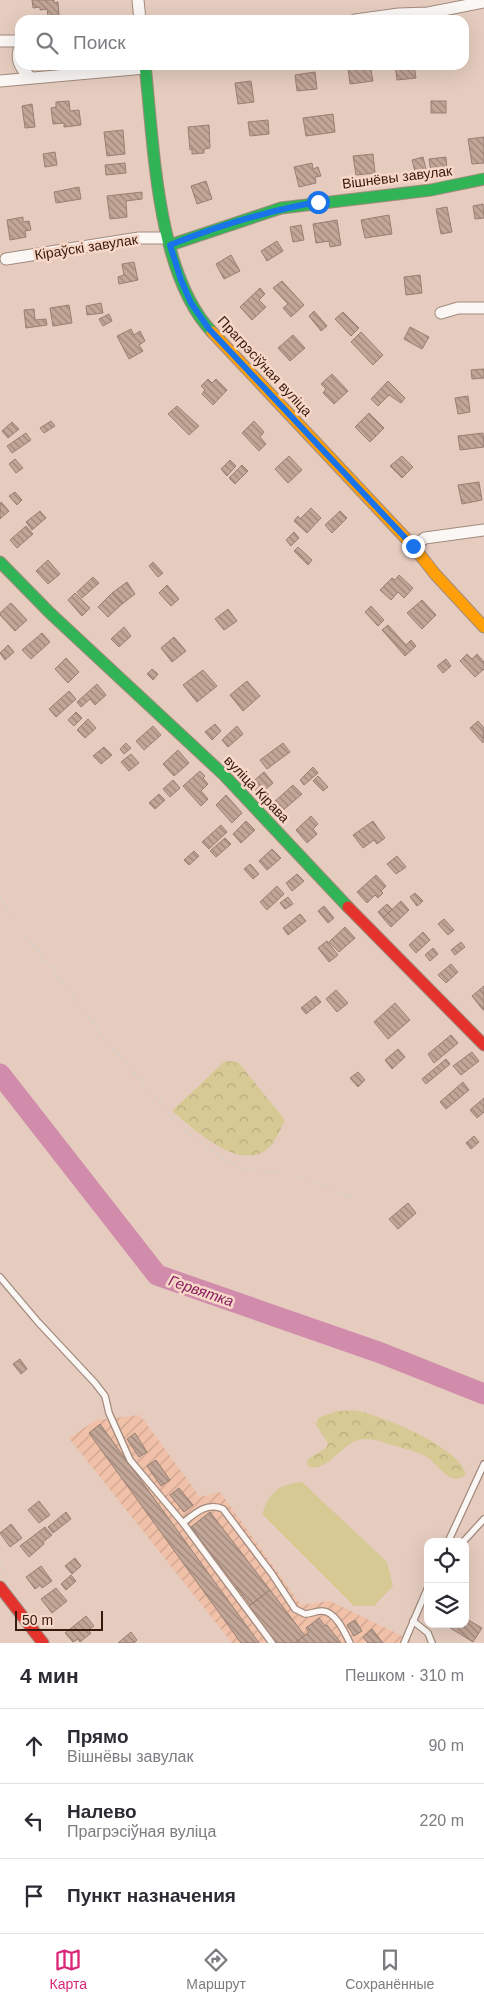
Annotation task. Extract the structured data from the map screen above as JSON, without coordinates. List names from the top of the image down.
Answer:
{
  "streets": {
    "street": [
      "Вішнёвы завулак",
      "Кіраўскі завулак",
      "Прагрэсіўная вуліца",
      "вуліца Кірава"
    ]
  },
  "crossings": [
    ["Вішнёвы завулак", "Кіраўскі завулак"],
    ["Вішнёвы завулак", "Прагрэсіўная вуліца"],
    ["Кіраўскі завулак", "Прагрэсіўная вуліца"]
  ],
  "water": ["Гервятка"],
  "scale_bar": "50 m",
  "page": {
    "search": "Поиск",
    "scale": "50 m",
    "heading": ["4 мин", "Пешком · 310 m"],
    "list": [
      ["Прямо", "Вішнёвы завулак", "90 m"],
      ["Налево", "Прагрэсіўная вуліца", "220 m"],
      "Пункт назначения"
    ],
    "nav": ["Карта", "Маршрут", "Сохранённые"]
  }
}
